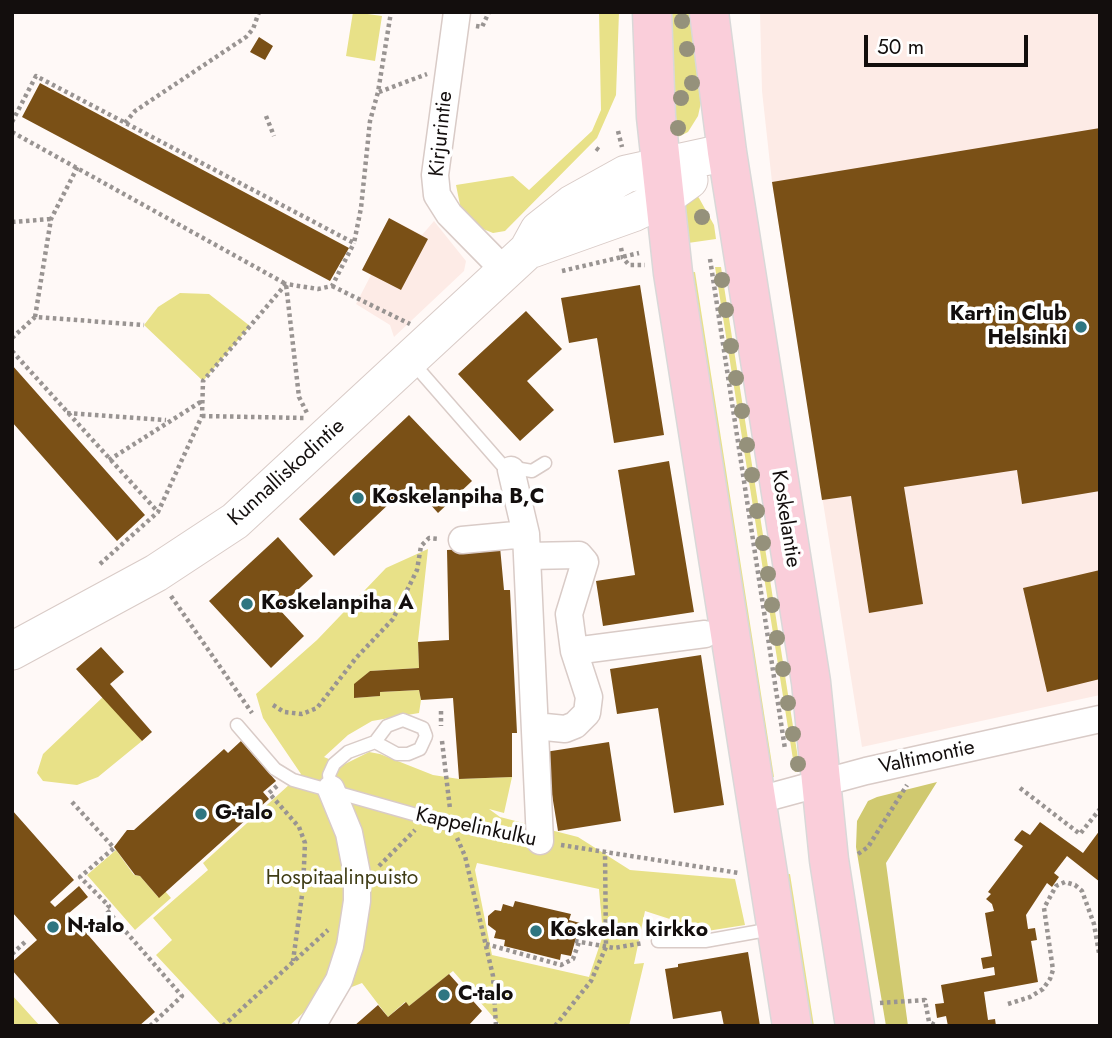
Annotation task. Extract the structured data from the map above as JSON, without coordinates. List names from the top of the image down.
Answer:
{
  "streets": {
    "main road": ["Koskelantie"],
    "street": ["Kirjurintie", "Kunnalliskodintie", "Valtimontie"],
    "lane": ["Kappelinkulku"]
  },
  "crossings": [
    ["Kirjurintie", "Kunnalliskodintie"],
    ["Kunnalliskodintie", "Koskelantie"],
    ["Koskelantie", "Valtimontie"]
  ],
  "parks": ["Hospitaalinpuisto"],
  "places": [
    "Kart in Club Helsinki",
    "Koskelanpiha B,C",
    "Koskelanpiha A",
    "G-talo",
    "N-talo",
    "Koskelan kirkko",
    "C-talo"
  ],
  "scale_bar": "50 m"
}
